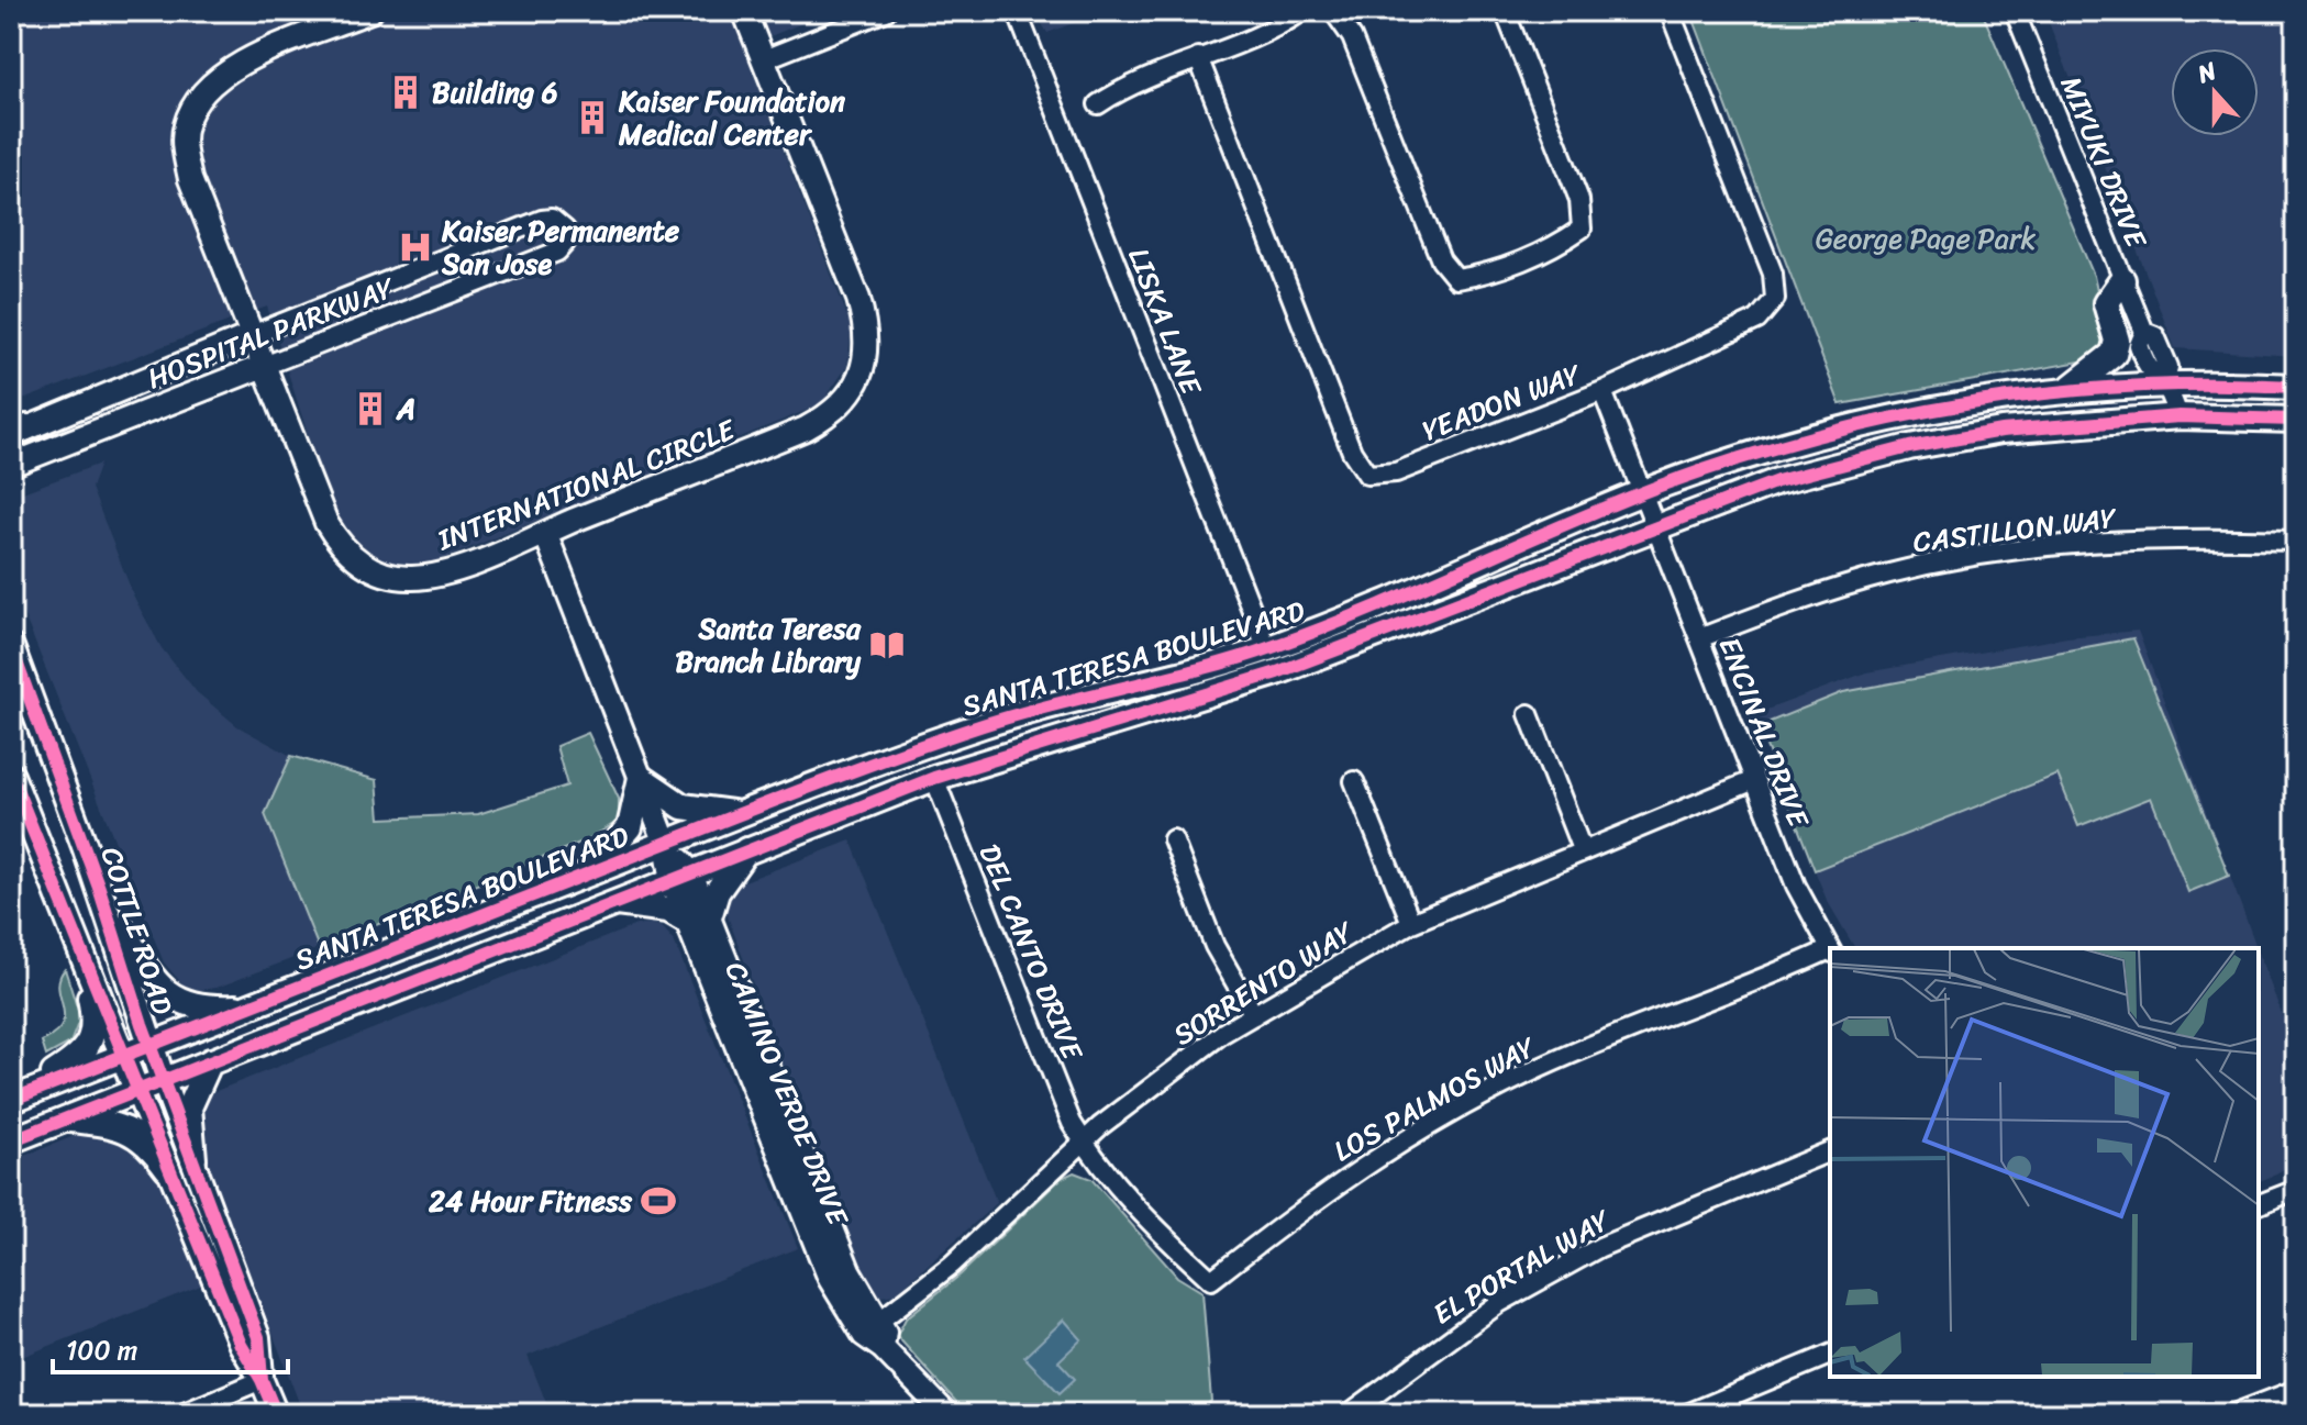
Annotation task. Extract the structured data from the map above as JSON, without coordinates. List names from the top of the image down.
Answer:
{
  "streets": {
    "main road": ["SANTA TERESA BOULEVARD", "COTTLE ROAD"],
    "street": [
      "MIYUKI DRIVE",
      "LISKA LANE",
      "HOSPITAL PARKWAY",
      "YEADON WAY",
      "INTERNATIONAL CIRCLE",
      "CASTILLON WAY",
      "ENCINAL DRIVE",
      "DEL CANTO DRIVE",
      "SORRENTO WAY",
      "CAMINO VERDE DRIVE",
      "LOS PALMOS WAY",
      "EL PORTAL WAY"
    ]
  },
  "crossings": [
    ["MIYUKI DRIVE", "SANTA TERESA BOULEVARD"],
    ["LISKA LANE", "SANTA TERESA BOULEVARD"],
    ["HOSPITAL PARKWAY", "INTERNATIONAL CIRCLE"],
    ["YEADON WAY", "ENCINAL DRIVE"],
    ["INTERNATIONAL CIRCLE", "CAMINO VERDE DRIVE"],
    ["CASTILLON WAY", "ENCINAL DRIVE"],
    ["SANTA TERESA BOULEVARD", "ENCINAL DRIVE"],
    ["SANTA TERESA BOULEVARD", "COTTLE ROAD"],
    ["SANTA TERESA BOULEVARD", "DEL CANTO DRIVE"],
    ["SANTA TERESA BOULEVARD", "CAMINO VERDE DRIVE"],
    ["ENCINAL DRIVE", "SORRENTO WAY"],
    ["DEL CANTO DRIVE", "SORRENTO WAY"],
    ["DEL CANTO DRIVE", "LOS PALMOS WAY"],
    ["SORRENTO WAY", "CAMINO VERDE DRIVE"],
    ["SORRENTO WAY", "LOS PALMOS WAY"]
  ],
  "parks": ["George Page Park"],
  "places": {
    "building": ["Building 6", "Kaiser Foundation Medical Center", "A"],
    "hospital": ["Kaiser Permanente San Jose"],
    "library": ["Santa Teresa Branch Library"],
    "sports": ["24 Hour Fitness"]
  },
  "scale_bar": "100 m",
  "north": "top"
}
